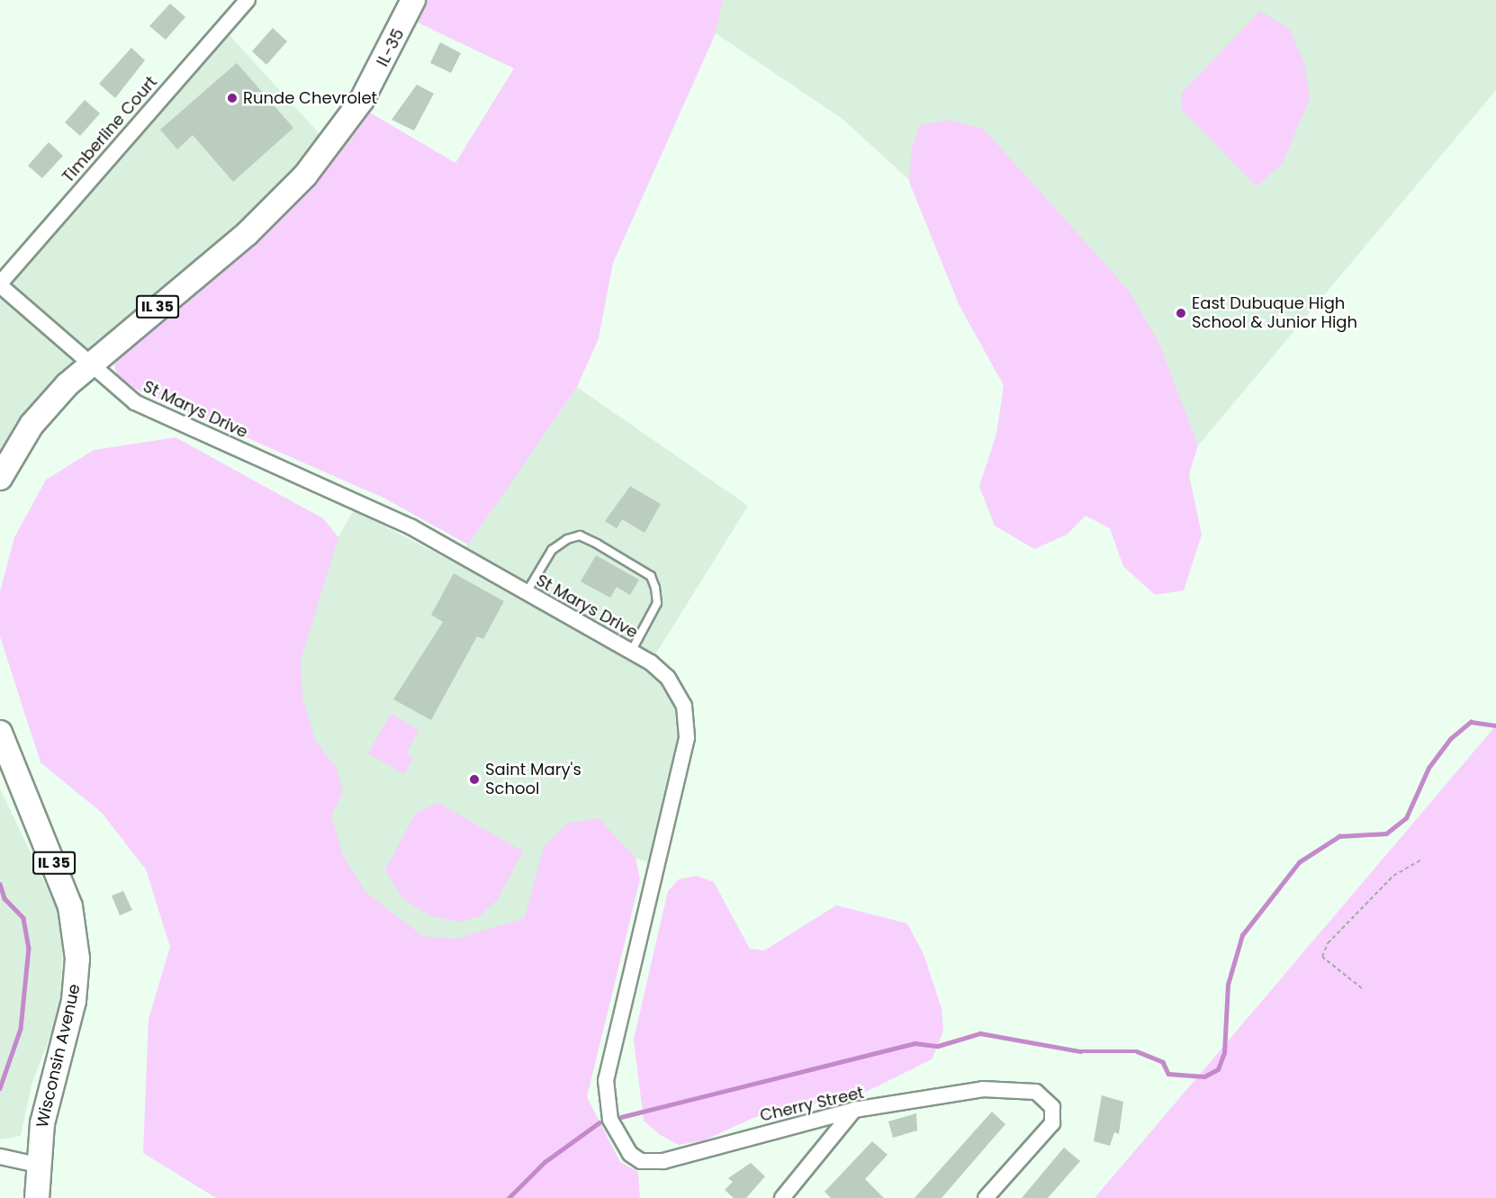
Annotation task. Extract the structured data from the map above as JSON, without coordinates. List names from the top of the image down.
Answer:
{
  "streets": {
    "main road": ["IL-35", "IL 35", "Wisconsin Avenue"],
    "street": ["Timberline Court", "St Marys Drive", "Cherry Street"]
  },
  "crossings": [
    ["IL-35", "IL 35"],
    ["IL-35", "St Marys Drive"],
    ["Timberline Court", "St Marys Drive"],
    ["IL 35", "St Marys Drive"],
    ["St Marys Drive", "Cherry Street"]
  ],
  "places": ["Runde Chevrolet", "East Dubuque High School & Junior High", "Saint Mary's School"]
}
